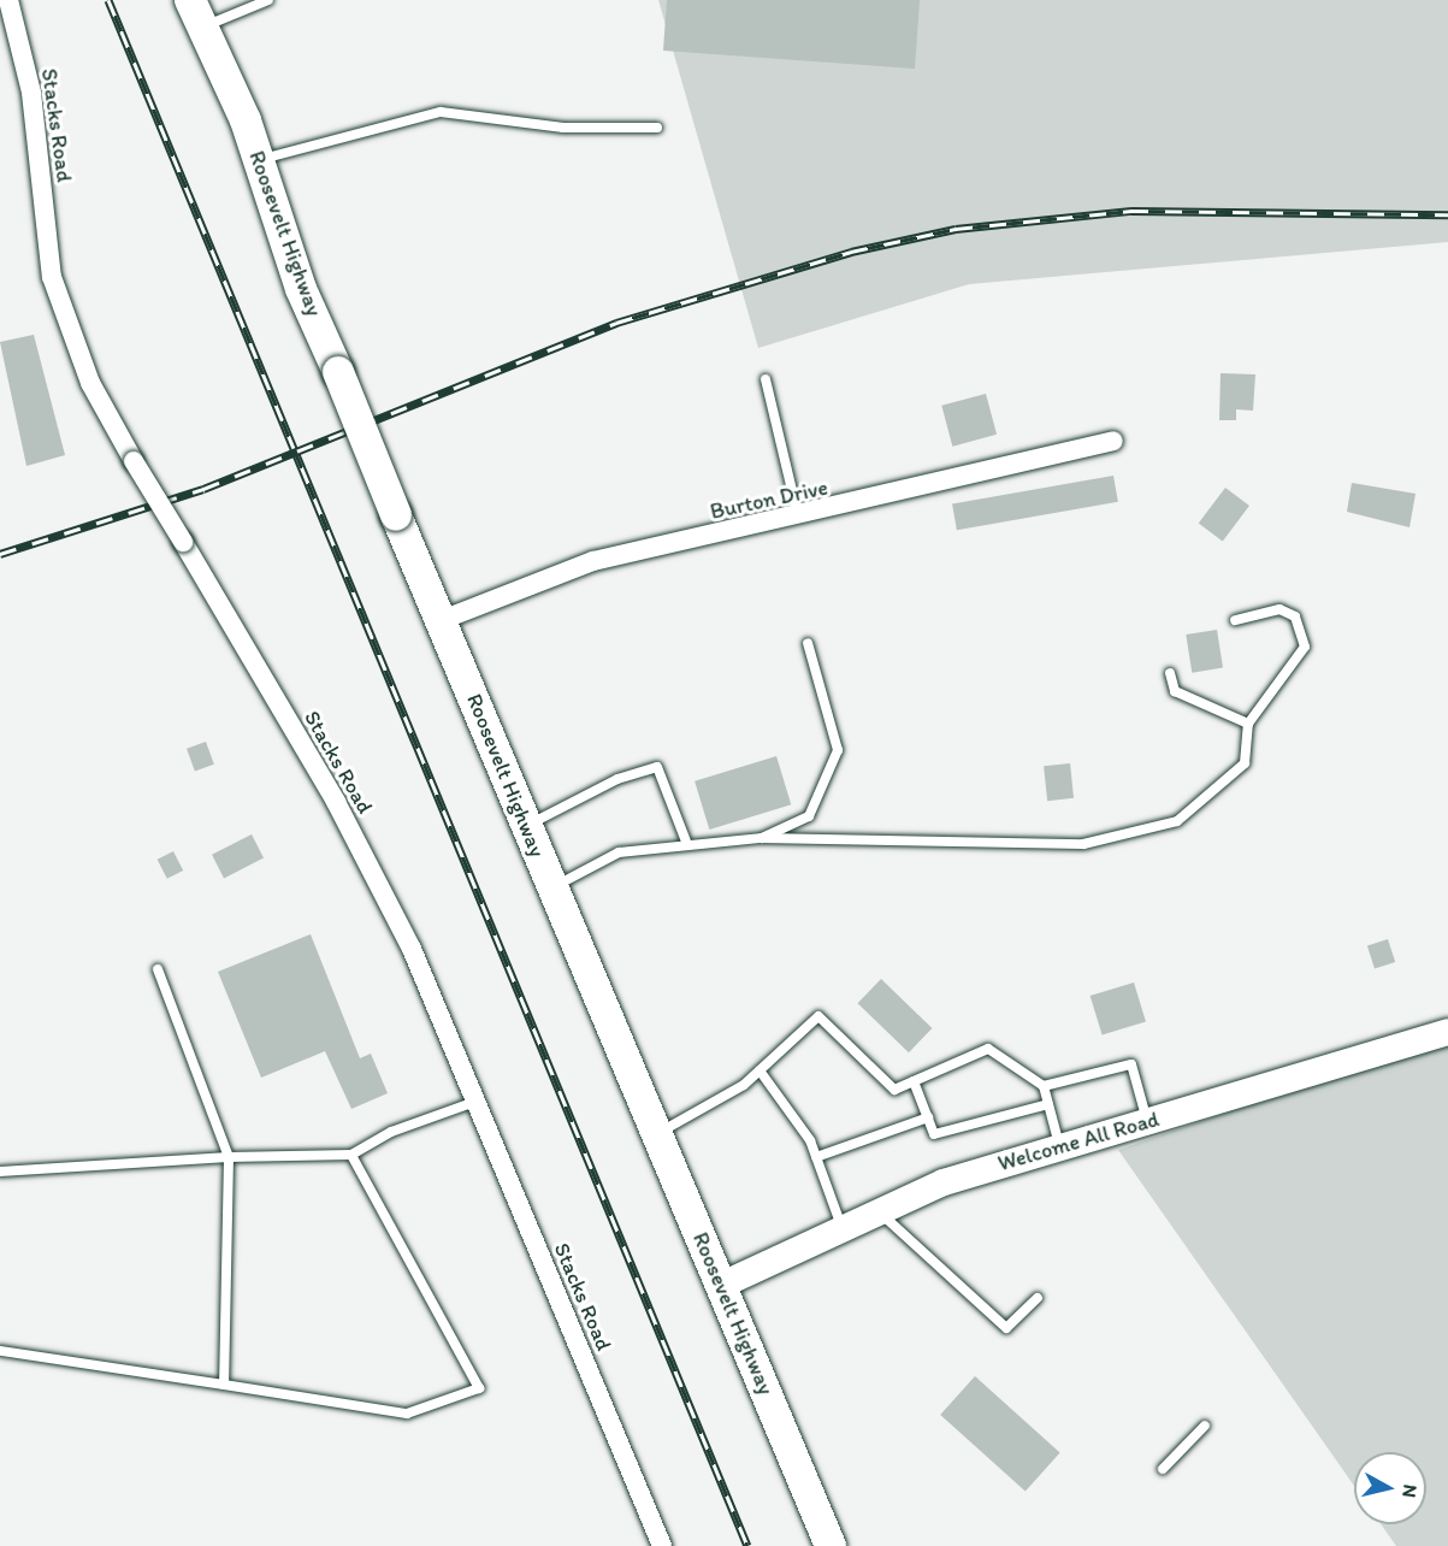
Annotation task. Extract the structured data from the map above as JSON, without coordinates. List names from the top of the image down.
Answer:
{
  "streets": {
    "main road": ["Roosevelt Highway"],
    "street": ["Stacks Road", "Burton Drive", "Welcome All Road"]
  },
  "crossings": [
    ["Roosevelt Highway", "Burton Drive"],
    ["Roosevelt Highway", "Welcome All Road"]
  ],
  "north": "right"
}
